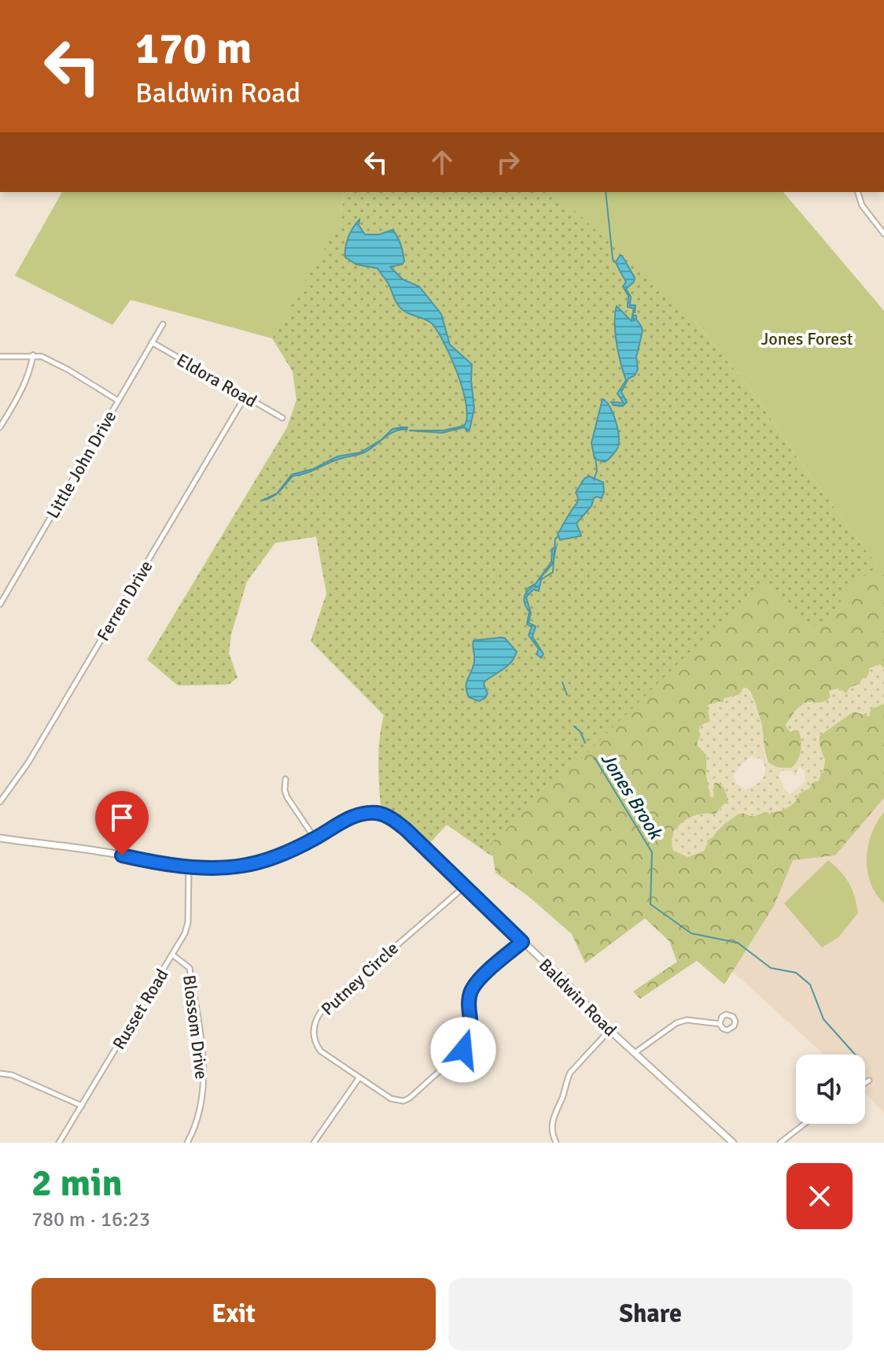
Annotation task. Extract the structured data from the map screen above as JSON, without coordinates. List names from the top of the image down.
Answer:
{
  "streets": {
    "street": [
      "Eldora Road",
      "Little John Drive",
      "Ferren Drive",
      "Putney Circle",
      "Baldwin Road",
      "Russet Road",
      "Blossom Drive"
    ]
  },
  "crossings": [
    ["Eldora Road", "Little John Drive"],
    ["Eldora Road", "Ferren Drive"],
    ["Putney Circle", "Baldwin Road"],
    ["Baldwin Road", "Russet Road"],
    ["Russet Road", "Blossom Drive"]
  ],
  "water": ["Jones Brook"],
  "parks": ["Jones Forest"],
  "page": {
    "turn": ["170 m", "Baldwin Road"],
    "heading": ["2 min", "780 m · 16:23"],
    "buttons": ["Exit", "Share"]
  }
}
